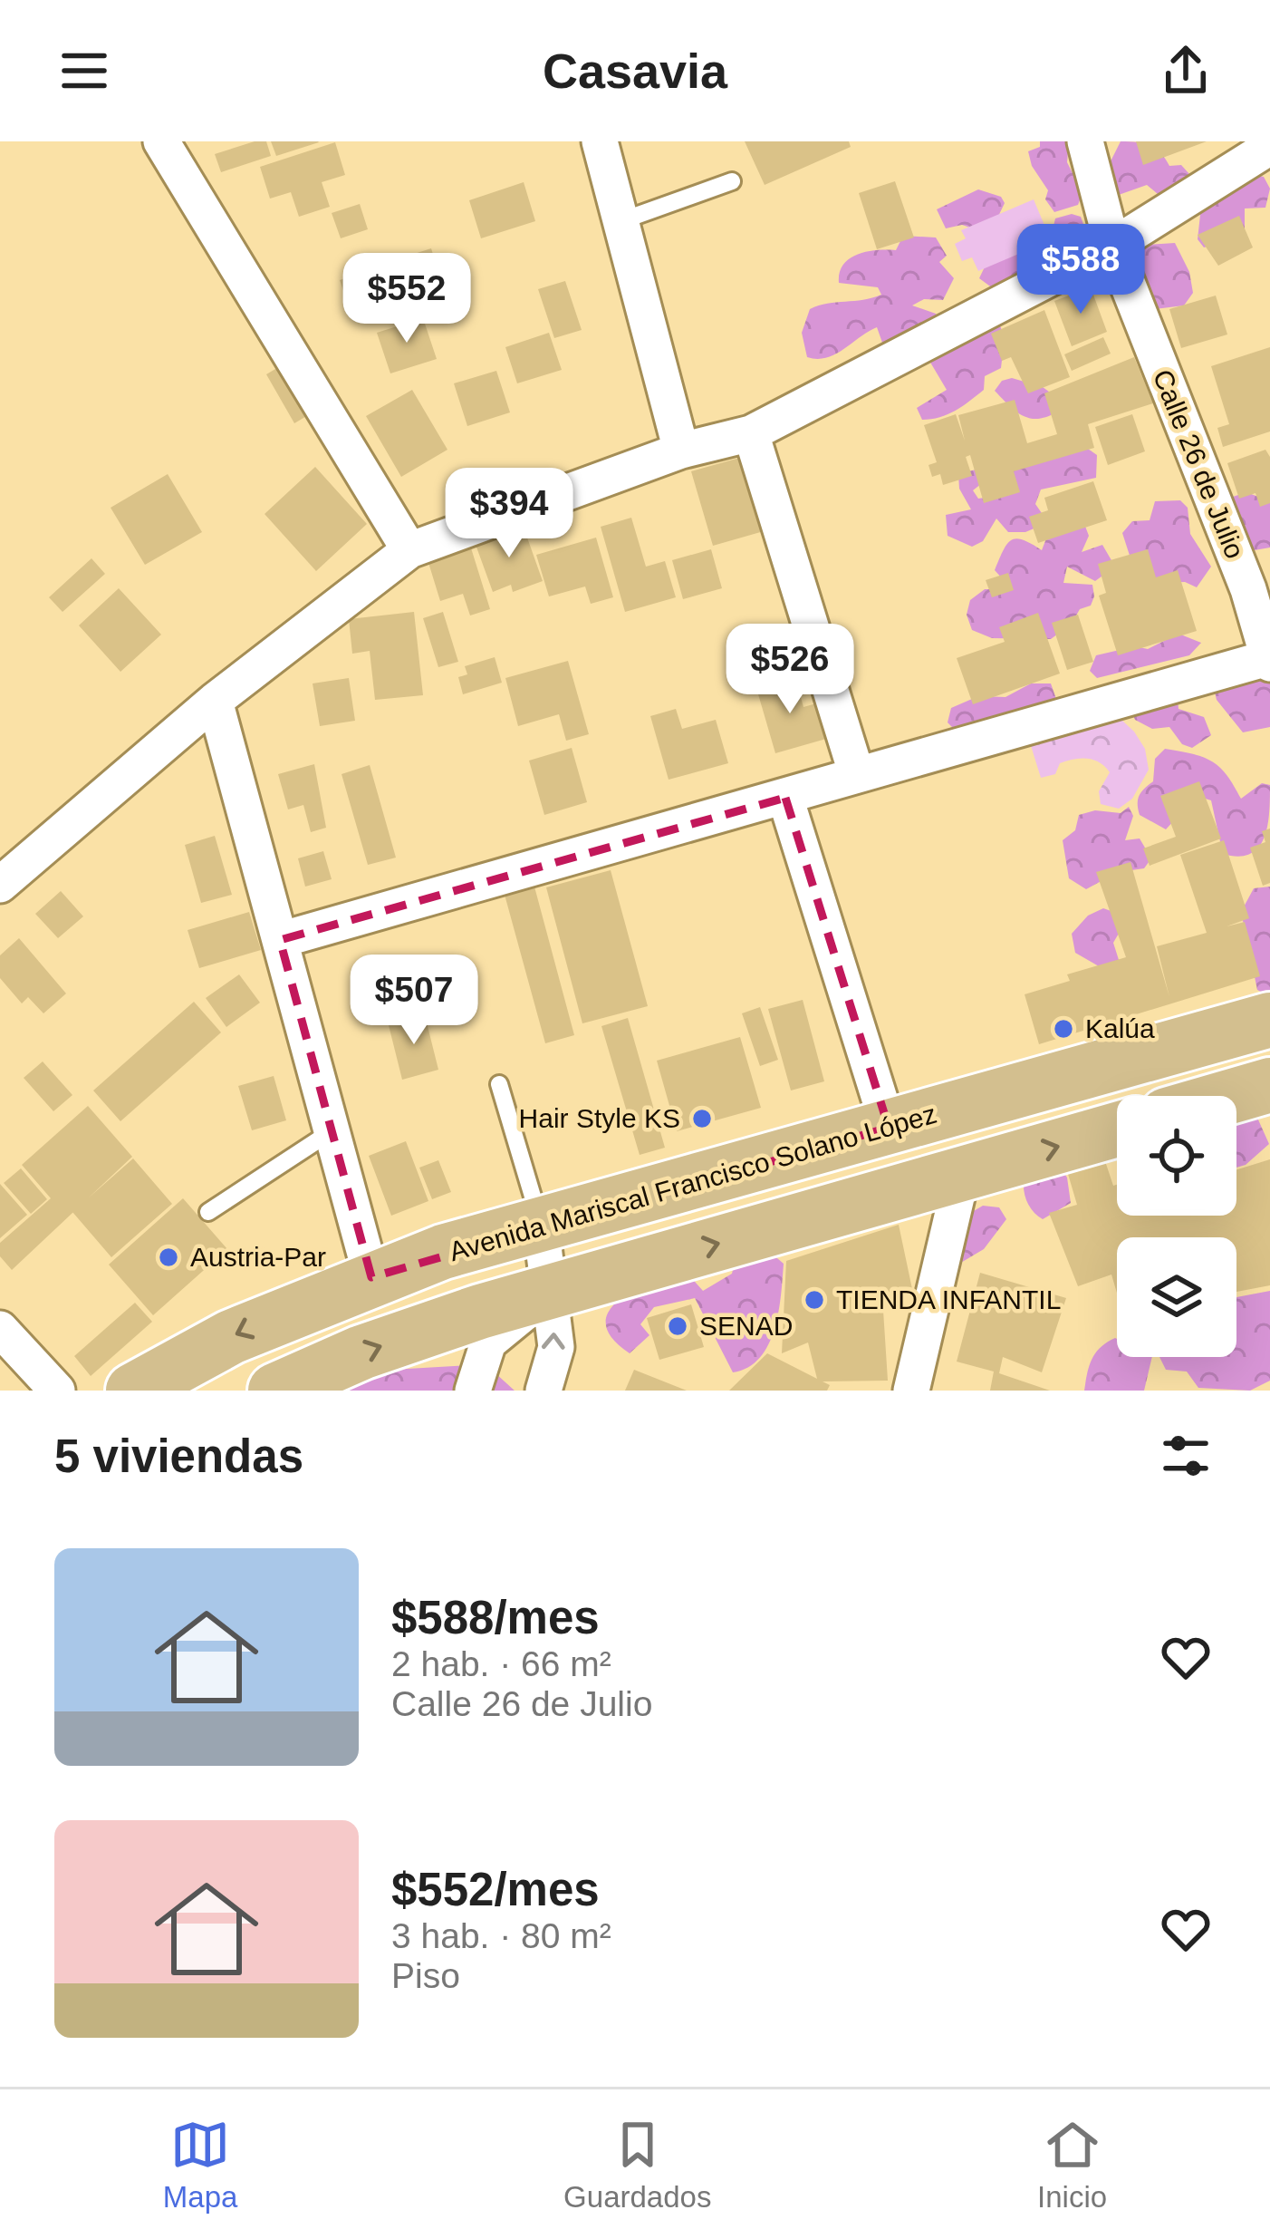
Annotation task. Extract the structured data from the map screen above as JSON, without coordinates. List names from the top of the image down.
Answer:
{
  "streets": {
    "main road": ["Avenida Mariscal Francisco Solano López"],
    "street": ["Calle 26 de Julio"]
  },
  "places": [
    "Kalúa",
    "Hair Style KS",
    "Austria-Par",
    "TIENDA INFANTIL",
    "SENAD"
  ],
  "page": {
    "header": "Casavia",
    "price": [
      "$588",
      "$552",
      "$394",
      "$526",
      "$507"
    ],
    "heading": "5 viviendas",
    "list": [
      {
        "name": "$588/mes",
        "note": "2 hab. · 66 m² · Calle 26 de Julio"
      },
      {
        "name": "$552/mes",
        "note": "3 hab. · 80 m² · Piso"
      }
    ],
    "tabs": ["Mapa", "Guardados", "Inicio"]
  }
}
